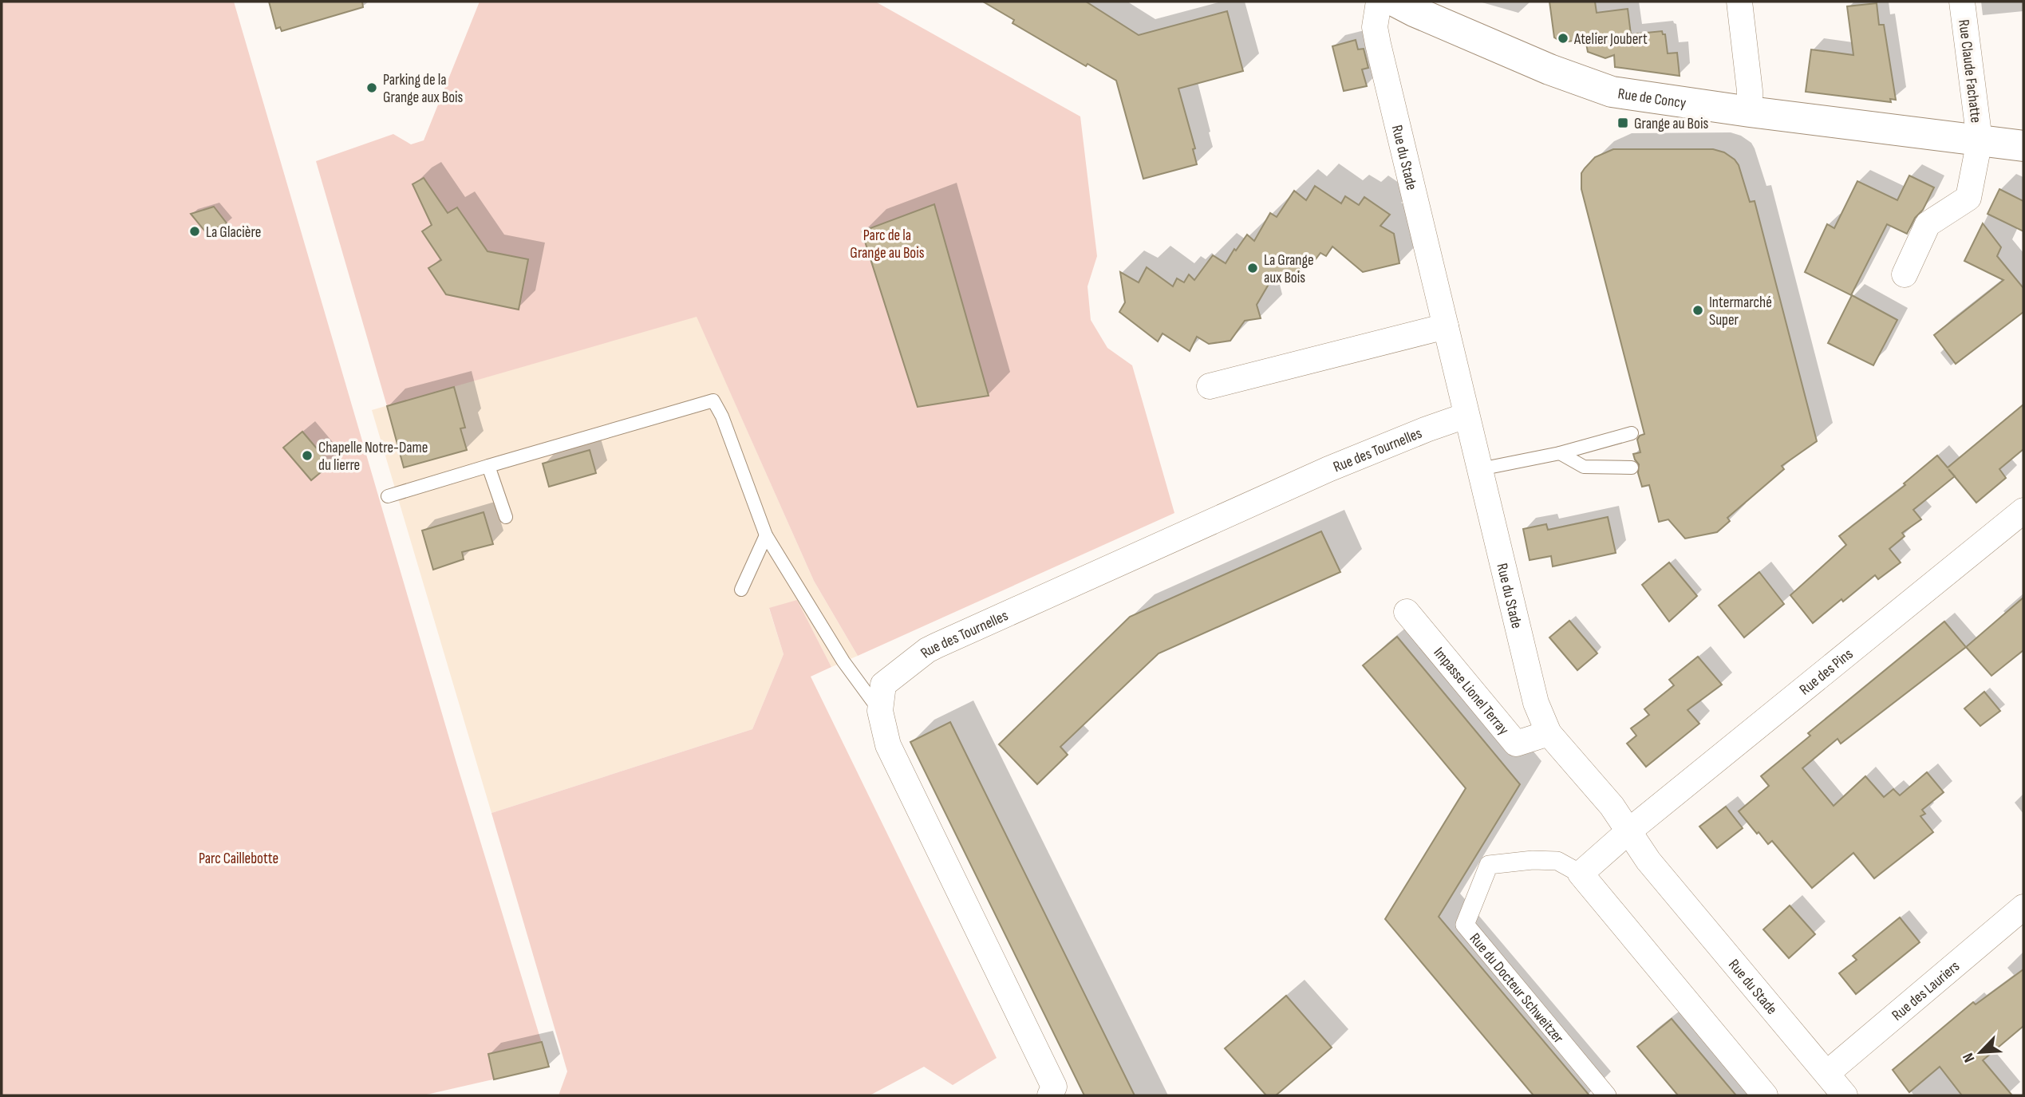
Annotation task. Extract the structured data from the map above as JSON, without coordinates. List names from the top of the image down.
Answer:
{
  "streets": {
    "street": [
      "Rue Claude Fachatte",
      "Rue de Concy",
      "Rue du Stade",
      "Rue des Tournelles",
      "Rue des Pins",
      "Impasse Lionel Terray",
      "Rue du Docteur Schweitzer",
      "Rue des Lauriers"
    ]
  },
  "crossings": [
    ["Rue Claude Fachatte", "Rue de Concy"],
    ["Rue du Stade", "Rue des Tournelles"],
    ["Rue du Stade", "Rue des Pins"],
    ["Rue du Stade", "Impasse Lionel Terray"],
    ["Rue du Stade", "Rue des Lauriers"]
  ],
  "parks": ["Parc de la Grange au Bois", "Parc Caillebotte"],
  "places": {
    "other": [
      "Atelier Joubert",
      "Parking de la Grange aux Bois",
      "La Glacière",
      "La Grange aux Bois",
      "Intermarché Super",
      "Chapelle Notre-Dame du lierre"
    ],
    "transit": ["Grange au Bois"]
  },
  "north": "bottom left"
}
